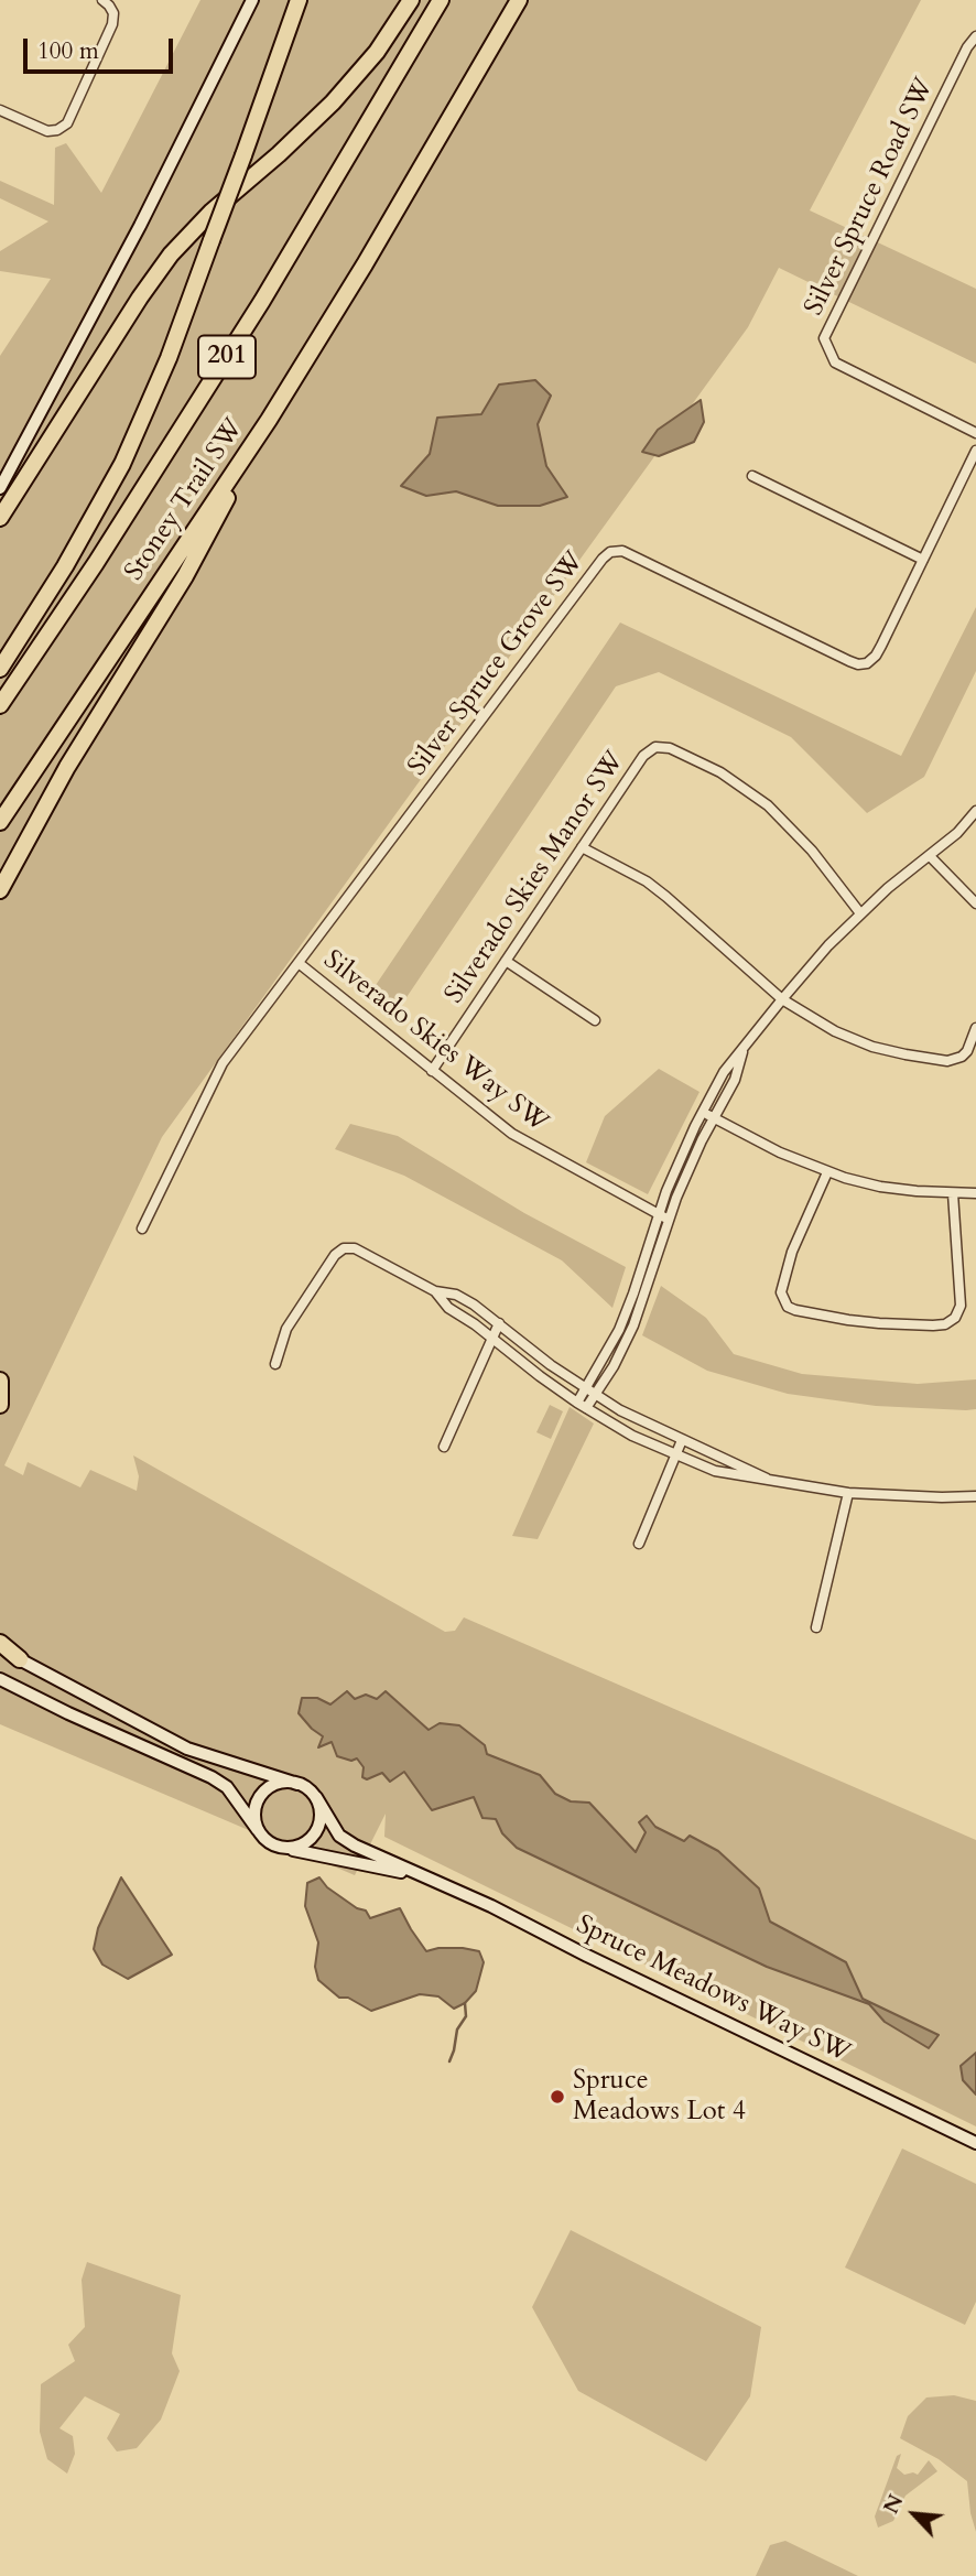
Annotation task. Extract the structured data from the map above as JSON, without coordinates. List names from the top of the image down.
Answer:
{
  "streets": {
    "highway": ["201", "Stoney Trail SW"],
    "main road": ["Spruce Meadows Way SW"],
    "street": [
      "Silver Spruce Road SW",
      "Silver Spruce Grove SW",
      "Silverado Skies Manor SW",
      "Silverado Skies Way SW"
    ]
  },
  "crossings": [
    ["Silver Spruce Grove SW", "Silverado Skies Way SW"],
    ["Silverado Skies Manor SW", "Silverado Skies Way SW"]
  ],
  "places": ["Spruce Meadows Lot 4"],
  "scale_bar": "100 m",
  "north": "top left"
}
